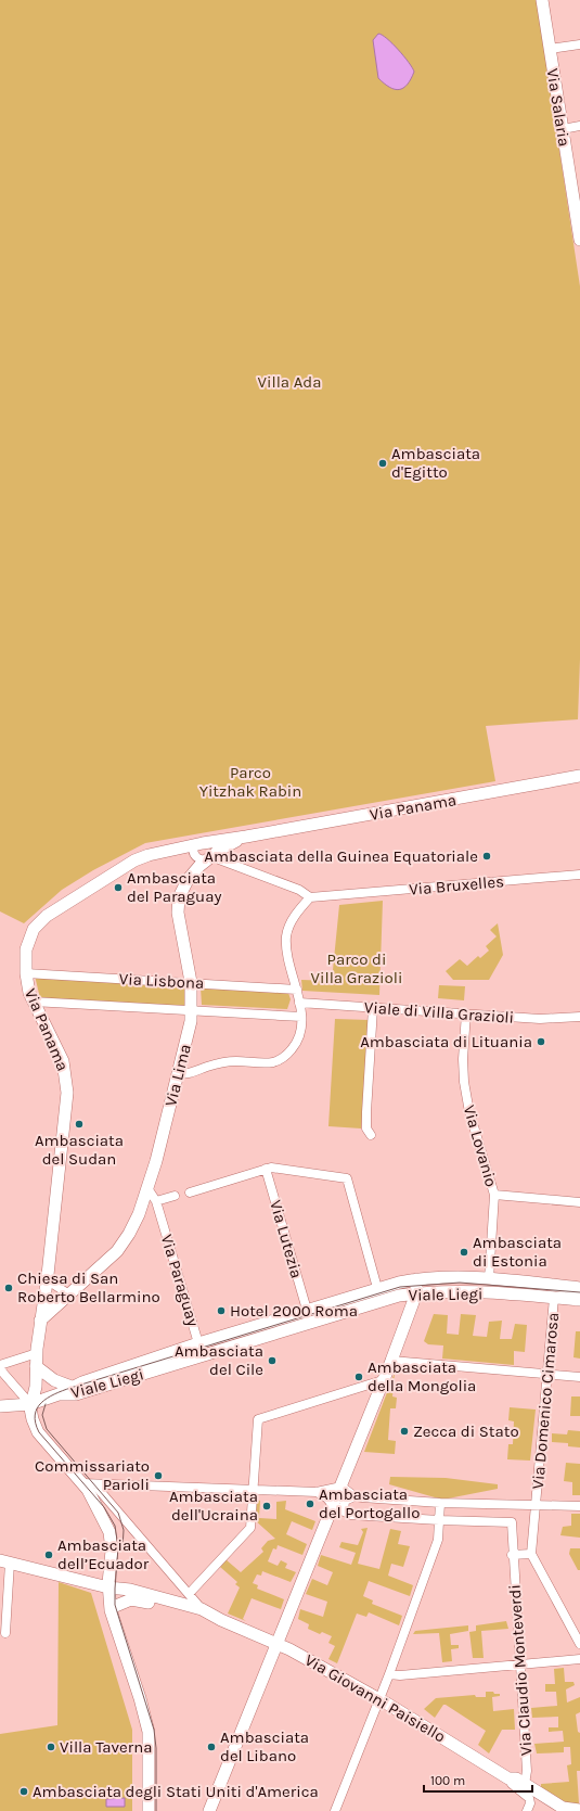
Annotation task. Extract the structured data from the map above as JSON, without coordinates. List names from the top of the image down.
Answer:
{
  "streets": {
    "street": [
      "Via Salaria",
      "Via Panama",
      "Via Bruxelles",
      "Via Lisbona",
      "Viale di Villa Grazioli",
      "Via Lima",
      "Via Lovanio",
      "Via Lutezia",
      "Via Paraguay",
      "Viale Liegi",
      "Via Domenico Cimarosa",
      "Via Claudio Monteverdi",
      "Via Giovanni Paisiello"
    ]
  },
  "crossings": [
    ["Via Panama", "Via Lisbona"],
    ["Via Panama", "Via Lima"],
    ["Via Lisbona", "Via Lima"],
    ["Viale di Villa Grazioli", "Via Lovanio"],
    ["Via Lima", "Via Paraguay"],
    ["Via Lovanio", "Viale Liegi"],
    ["Via Lutezia", "Viale Liegi"],
    ["Via Paraguay", "Viale Liegi"],
    ["Viale Liegi", "Via Domenico Cimarosa"],
    ["Via Claudio Monteverdi", "Via Giovanni Paisiello"]
  ],
  "parks": ["Villa Ada", "Parco Yitzhak Rabin", "Parco di Villa Grazioli"],
  "places": [
    "Ambasciata d'Egitto",
    "Ambasciata della Guinea Equatoriale",
    "Ambasciata del Paraguay",
    "Ambasciata di Lituania",
    "Ambasciata del Sudan",
    "Ambasciata di Estonia",
    "Chiesa di San Roberto Bellarmino",
    "Hotel 2000 Roma",
    "Ambasciata del Cile",
    "Ambasciata della Mongolia",
    "Zecca di Stato",
    "Commissariato Parioli",
    "Ambasciata del Portogallo",
    "Ambasciata dell'Ucraina",
    "Ambasciata dell’Ecuador",
    "Villa Taverna",
    "Ambasciata del Libano",
    "Ambasciata degli Stati Uniti d'America"
  ],
  "scale_bar": "100 m"
}
